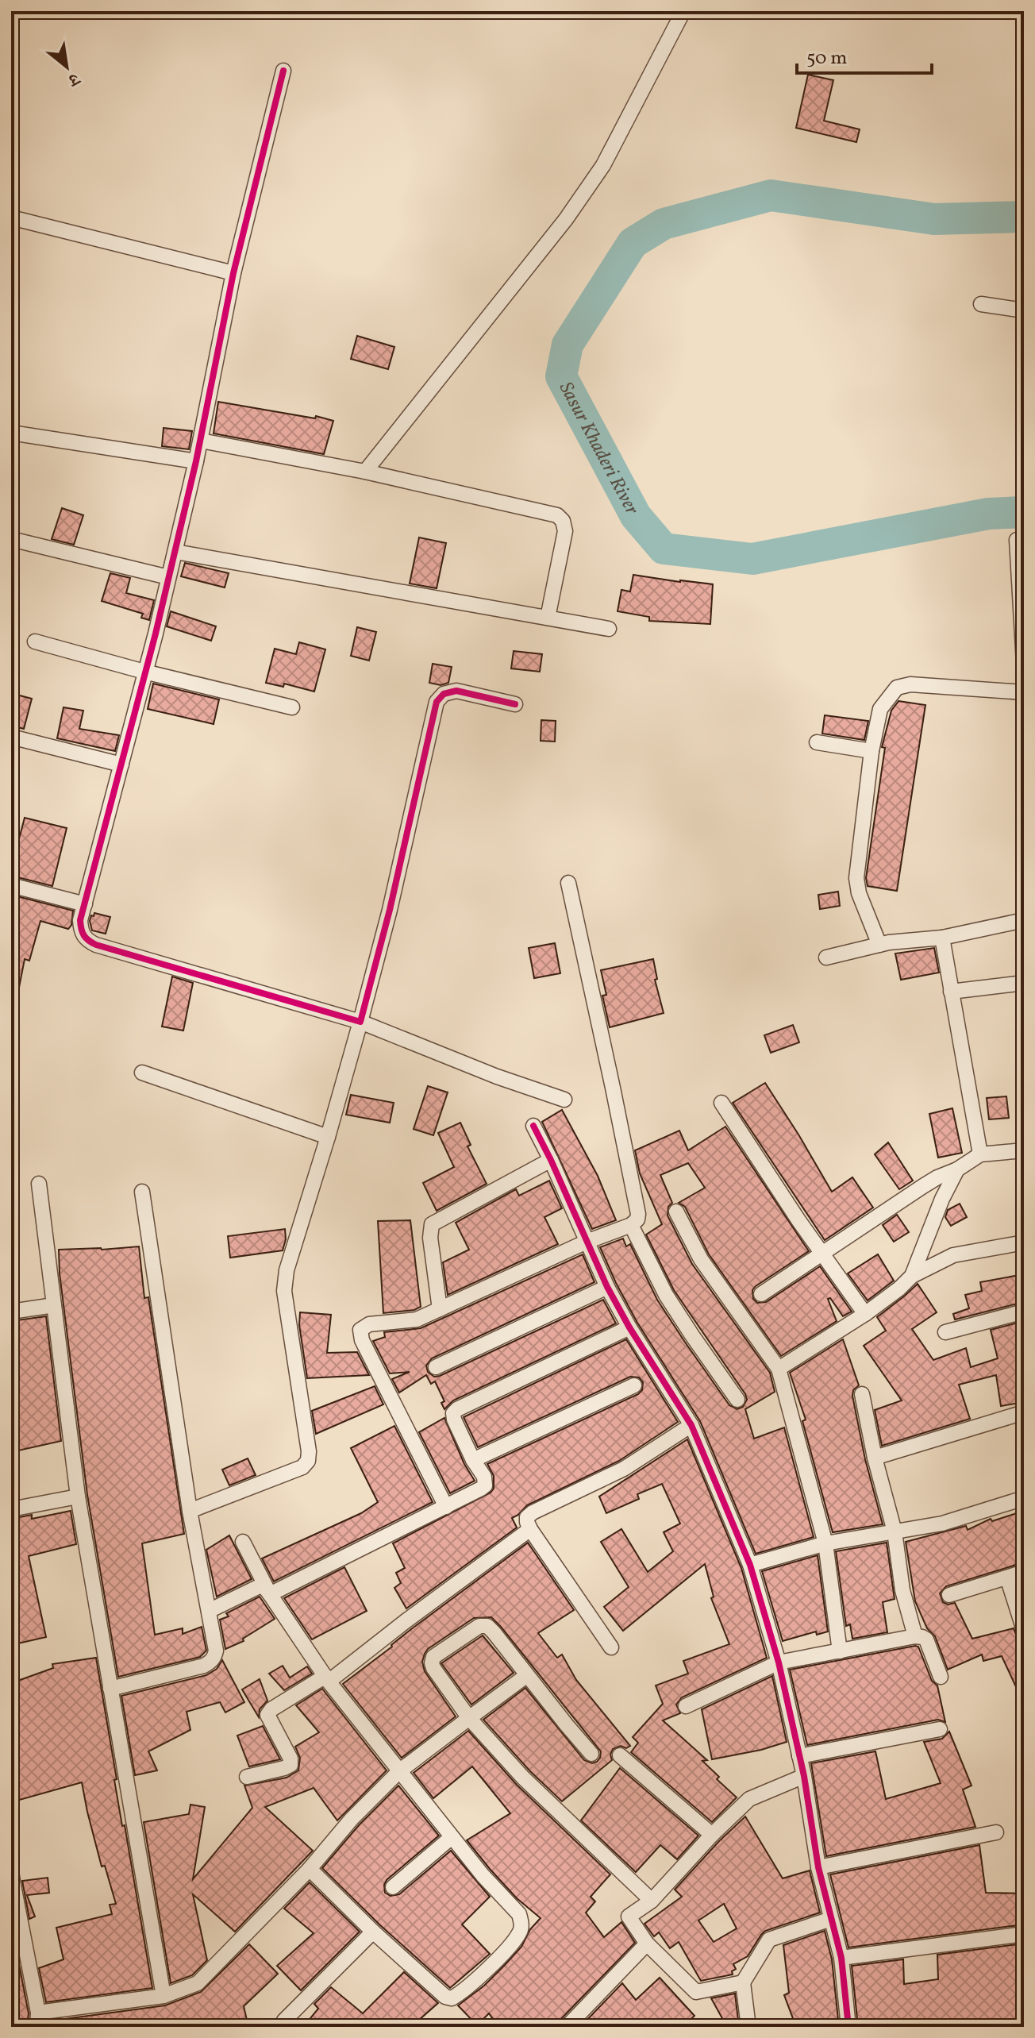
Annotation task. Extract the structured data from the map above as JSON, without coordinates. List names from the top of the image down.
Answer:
{
  "water": ["Sasur Khaderi River"],
  "scale_bar": "50 m",
  "north": "bottom right"
}
